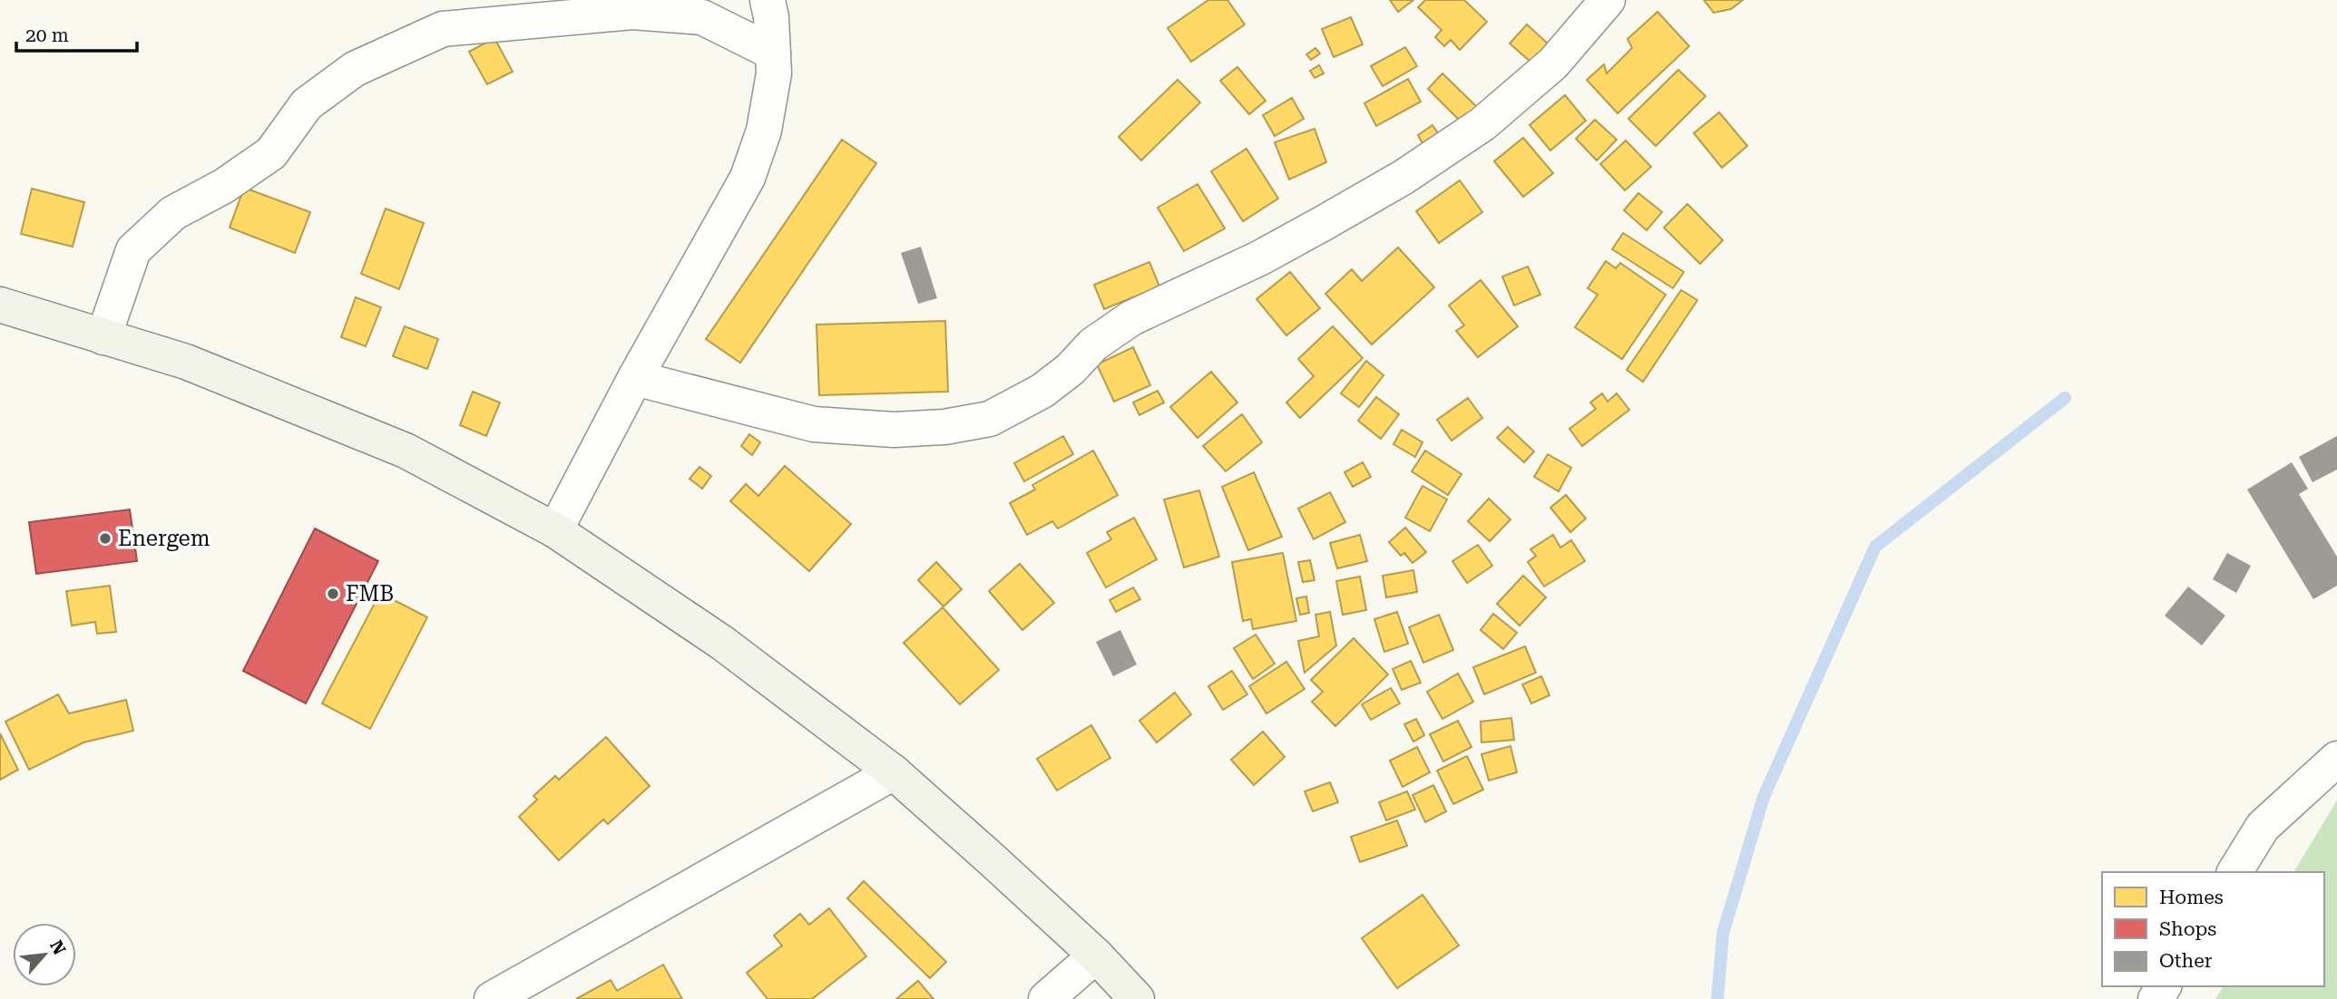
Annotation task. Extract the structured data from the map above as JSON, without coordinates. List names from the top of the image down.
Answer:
{
  "places": ["Energem", "FMB"],
  "legend": ["Homes", "Shops", "Other"],
  "scale_bar": "20 m",
  "north": "top right"
}
